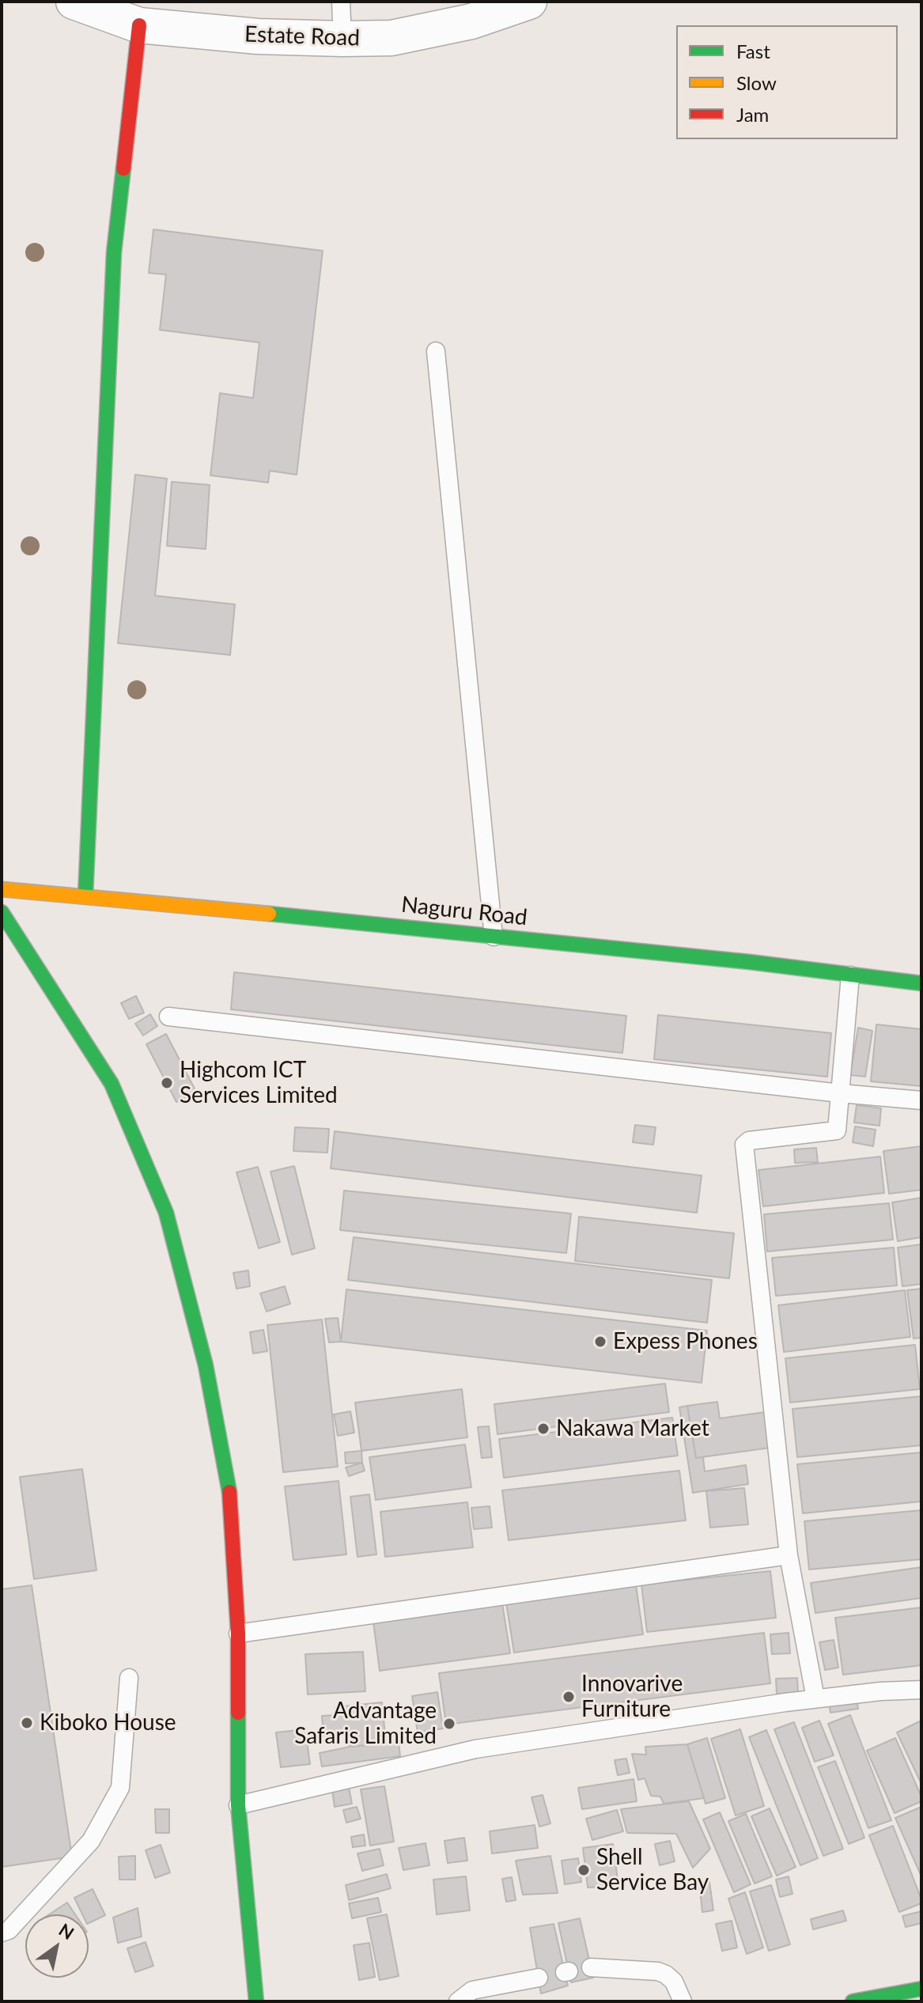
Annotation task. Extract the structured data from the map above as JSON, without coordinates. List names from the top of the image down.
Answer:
{
  "streets": {
    "main road": ["Naguru Road"],
    "street": ["Estate Road"]
  },
  "places": [
    "Highcom ICT Services Limited",
    "Expess Phones",
    "Nakawa Market",
    "Innovarive Furniture",
    "Kiboko House",
    "Advantage Safaris Limited",
    "Shell Service Bay"
  ],
  "legend": ["Fast", "Slow", "Jam"],
  "north": "top right"
}
